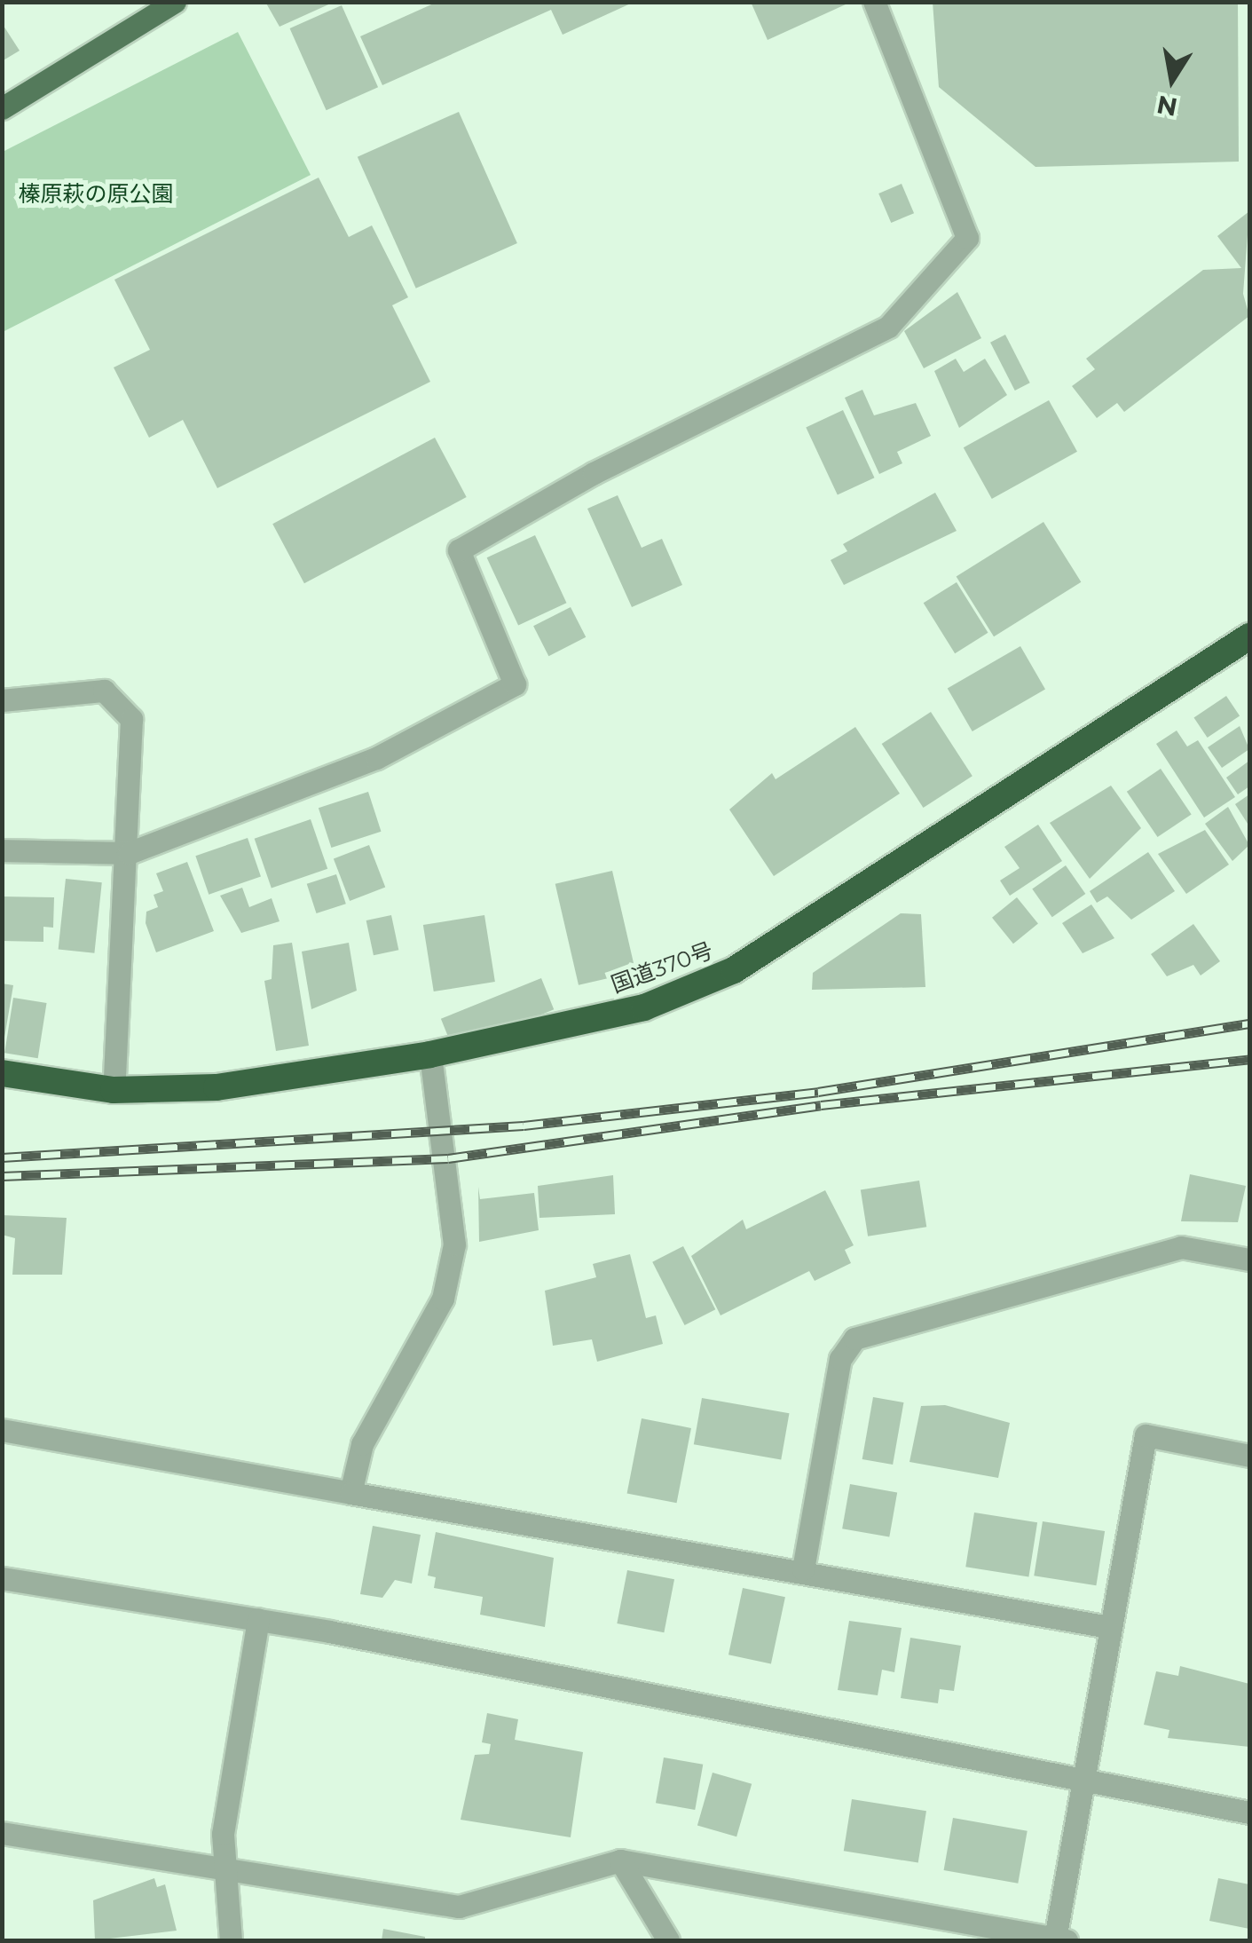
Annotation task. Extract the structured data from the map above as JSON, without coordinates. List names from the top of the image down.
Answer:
{
  "streets": {
    "highway": ["国道370号"]
  },
  "parks": ["榛原萩の原公園"],
  "north": "bottom"
}
